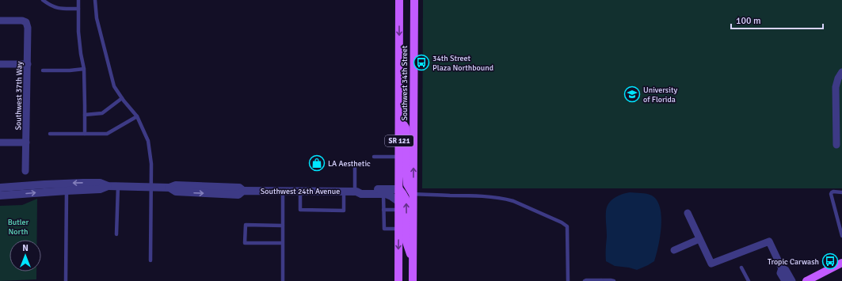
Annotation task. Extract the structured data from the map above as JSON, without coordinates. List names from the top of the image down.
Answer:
{
  "streets": {
    "main road": ["Southwest 34th Street", "SR 121"],
    "street": ["Southwest 37th Way", "Southwest 24th Avenue"]
  },
  "crossings": [
    ["Southwest 34th Street", "Southwest 24th Avenue"]
  ],
  "parks": ["Butler North"],
  "places": {
    "bus stop": ["34th Street Plaza Northbound", "Tropic Carwash"],
    "school or university": ["University of Florida"],
    "shop": ["LA Aesthetic"]
  },
  "scale_bar": "100 m",
  "north": "top"
}
